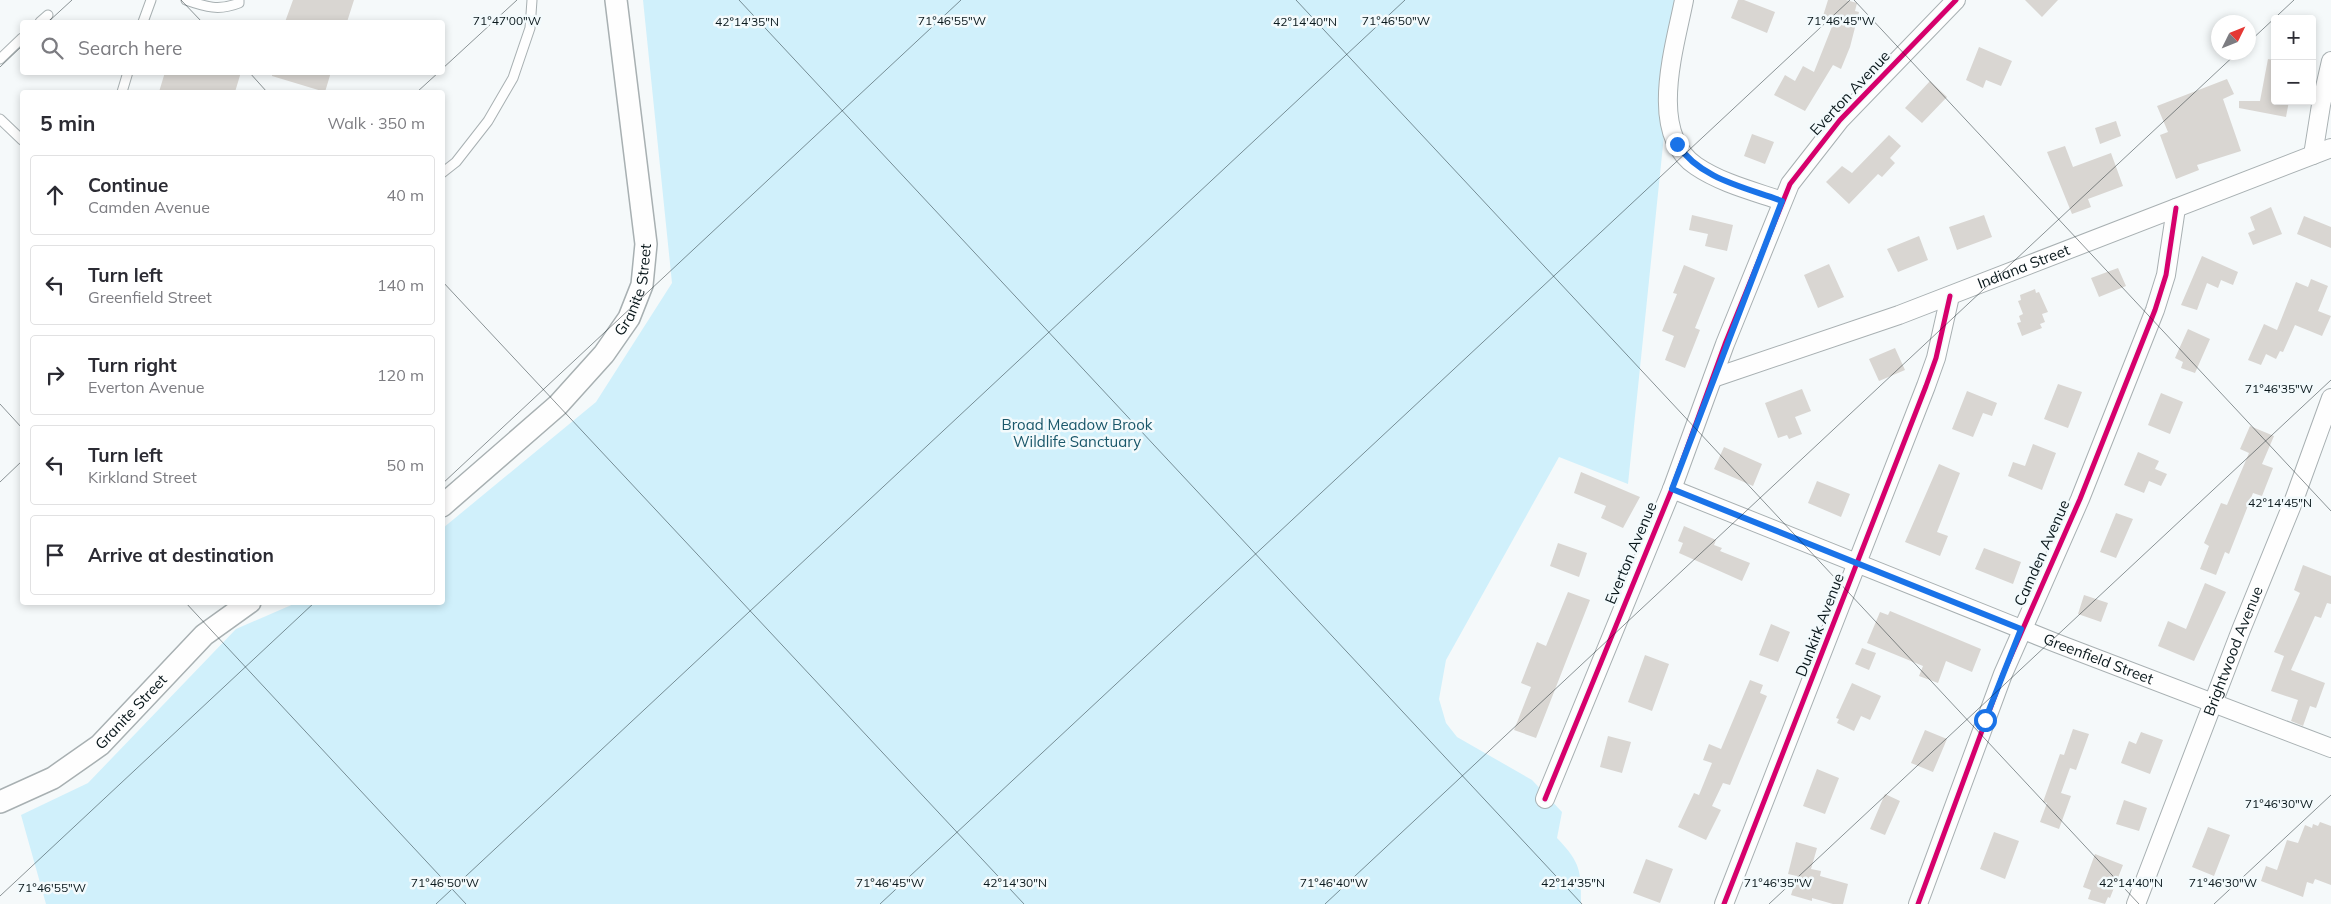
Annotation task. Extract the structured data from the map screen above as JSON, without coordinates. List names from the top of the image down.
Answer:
{
  "streets": {
    "street": [
      "Everton Avenue",
      "Indiana Street",
      "Granite Street",
      "Camden Avenue",
      "Dunkirk Avenue",
      "Brightwood Avenue",
      "Greenfield Street"
    ]
  },
  "crossings": [
    ["Everton Avenue", "Indiana Street"],
    ["Everton Avenue", "Greenfield Street"],
    ["Indiana Street", "Camden Avenue"],
    ["Indiana Street", "Dunkirk Avenue"],
    ["Camden Avenue", "Greenfield Street"],
    ["Dunkirk Avenue", "Greenfield Street"],
    ["Brightwood Avenue", "Greenfield Street"]
  ],
  "parks": ["Broad Meadow Brook Wildlife Sanctuary"],
  "north": "top right",
  "page": {
    "map_buttons": ["+", "−"],
    "search": "Search here",
    "heading": ["5 min", "Walk · 350 m"],
    "list": [
      ["Continue", "Camden Avenue", "40 m"],
      ["Turn left", "Greenfield Street", "140 m"],
      ["Turn right", "Everton Avenue", "120 m"],
      ["Turn left", "Kirkland Street", "50 m"],
      "Arrive at destination"
    ]
  },
  "coordinates": [
    "71°47'00\"W",
    "71°46'55\"W",
    "71°46'50\"W",
    "71°46'45\"W",
    "42°14'35\"N",
    "42°14'40\"N",
    "71°46'35\"W",
    "42°14'45\"N",
    "71°46'30\"W",
    "42°14'30\"N",
    "71°46'40\"W"
  ]
}
